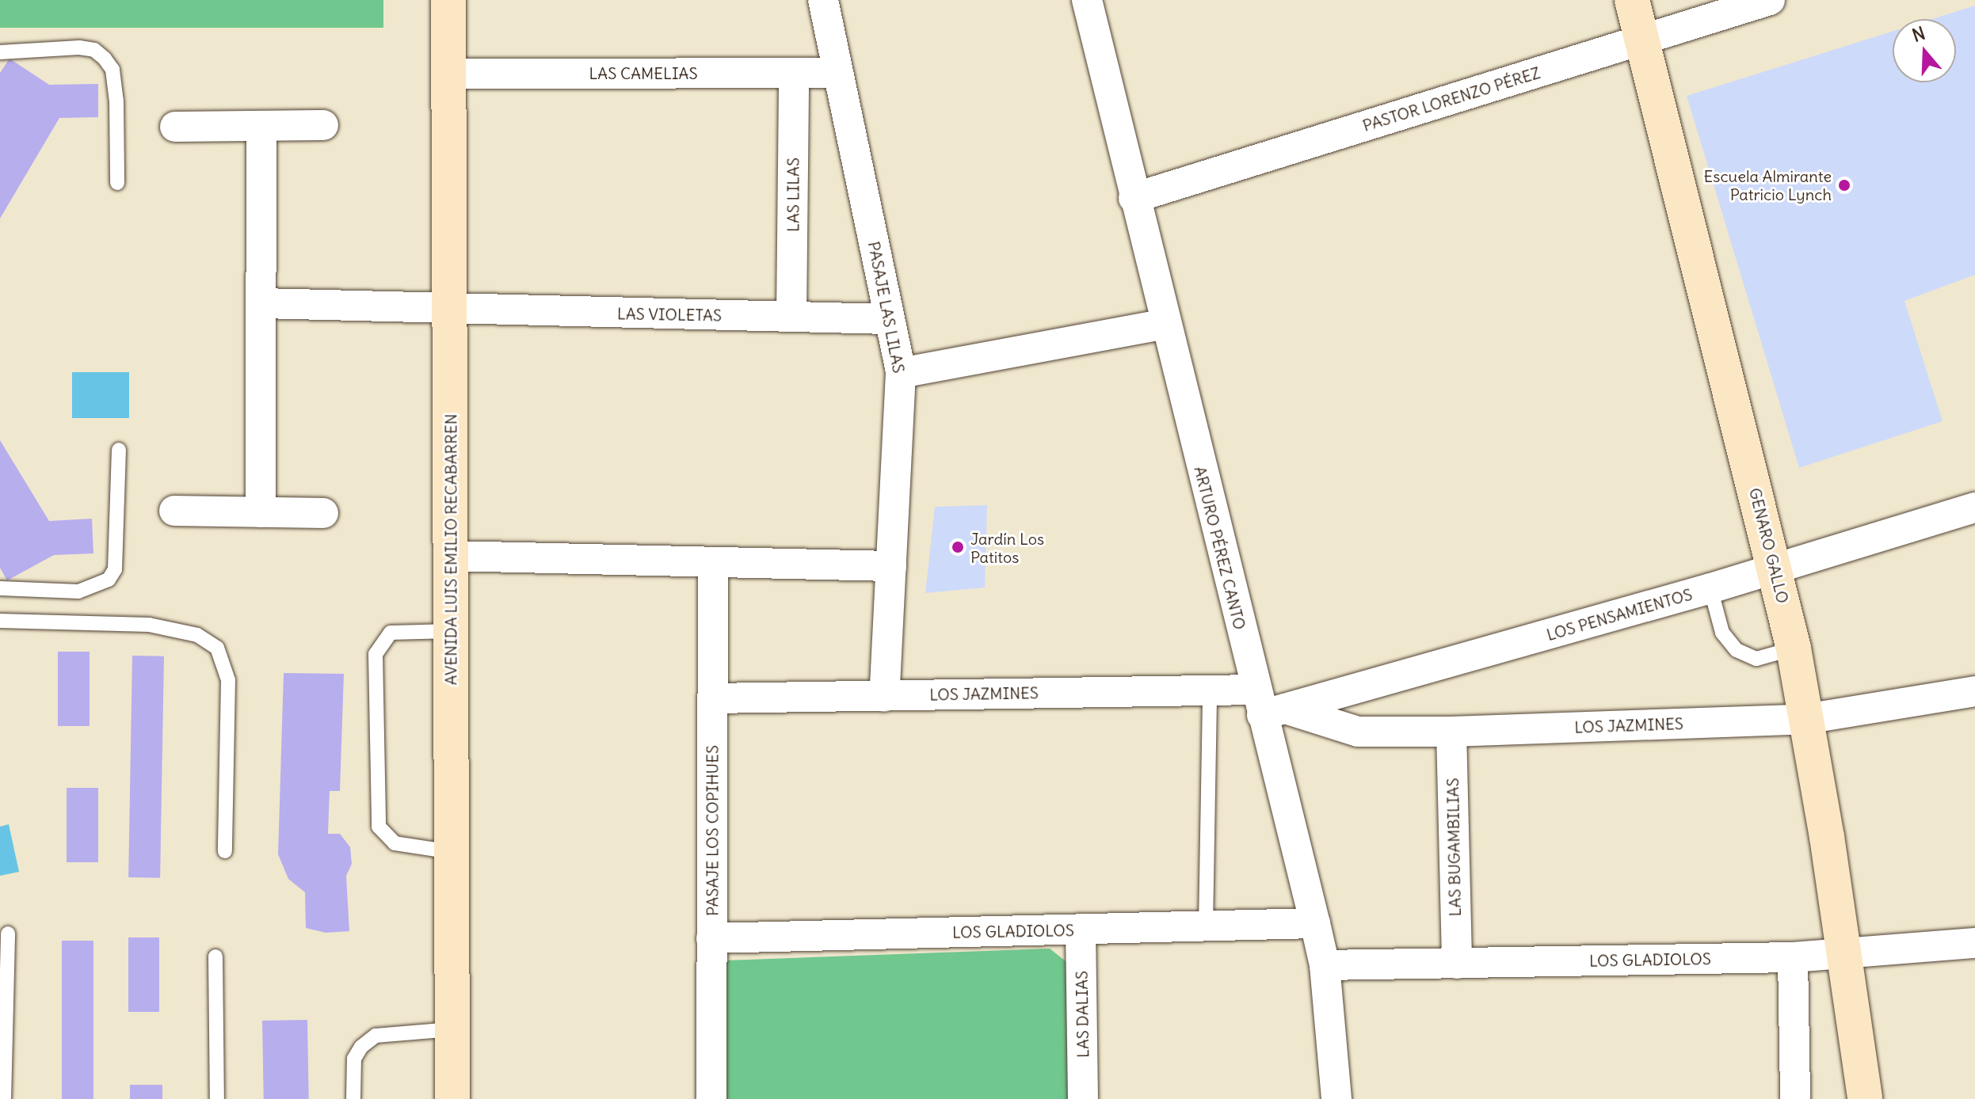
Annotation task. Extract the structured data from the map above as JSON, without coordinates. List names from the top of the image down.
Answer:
{
  "streets": {
    "street": [
      "LAS CAMELIAS",
      "PASTOR LORENZO PÉREZ",
      "LAS LILAS",
      "PASAJE LAS LILAS",
      "LAS VIOLETAS",
      "GENARO GALLO",
      "ARTURO PÉREZ CANTO",
      "AVENIDA LUIS EMILIO RECABARREN",
      "LOS PENSAMIENTOS",
      "LOS JAZMINES",
      "PASAJE LOS COPIHUES",
      "LAS BUGAMBILIAS",
      "LOS GLADIOLOS",
      "LAS DALIAS"
    ]
  },
  "crossings": [
    ["LAS CAMELIAS", "LAS LILAS"],
    ["LAS CAMELIAS", "PASAJE LAS LILAS"],
    ["LAS CAMELIAS", "AVENIDA LUIS EMILIO RECABARREN"],
    ["PASTOR LORENZO PÉREZ", "GENARO GALLO"],
    ["PASTOR LORENZO PÉREZ", "ARTURO PÉREZ CANTO"],
    ["LAS LILAS", "LAS VIOLETAS"],
    ["PASAJE LAS LILAS", "LAS VIOLETAS"],
    ["PASAJE LAS LILAS", "LOS JAZMINES"],
    ["LAS VIOLETAS", "AVENIDA LUIS EMILIO RECABARREN"],
    ["GENARO GALLO", "LOS PENSAMIENTOS"],
    ["GENARO GALLO", "LOS JAZMINES"],
    ["GENARO GALLO", "LOS GLADIOLOS"],
    ["ARTURO PÉREZ CANTO", "LOS PENSAMIENTOS"],
    ["ARTURO PÉREZ CANTO", "LOS JAZMINES"],
    ["ARTURO PÉREZ CANTO", "LOS GLADIOLOS"],
    ["LOS PENSAMIENTOS", "LOS JAZMINES"],
    ["LOS JAZMINES", "PASAJE LOS COPIHUES"],
    ["LOS JAZMINES", "LAS BUGAMBILIAS"],
    ["PASAJE LOS COPIHUES", "LOS GLADIOLOS"],
    ["LAS BUGAMBILIAS", "LOS GLADIOLOS"],
    ["LOS GLADIOLOS", "LAS DALIAS"]
  ],
  "places": ["Escuela Almirante Patricio Lynch", "Jardín Los Patitos"],
  "north": "top"
}
